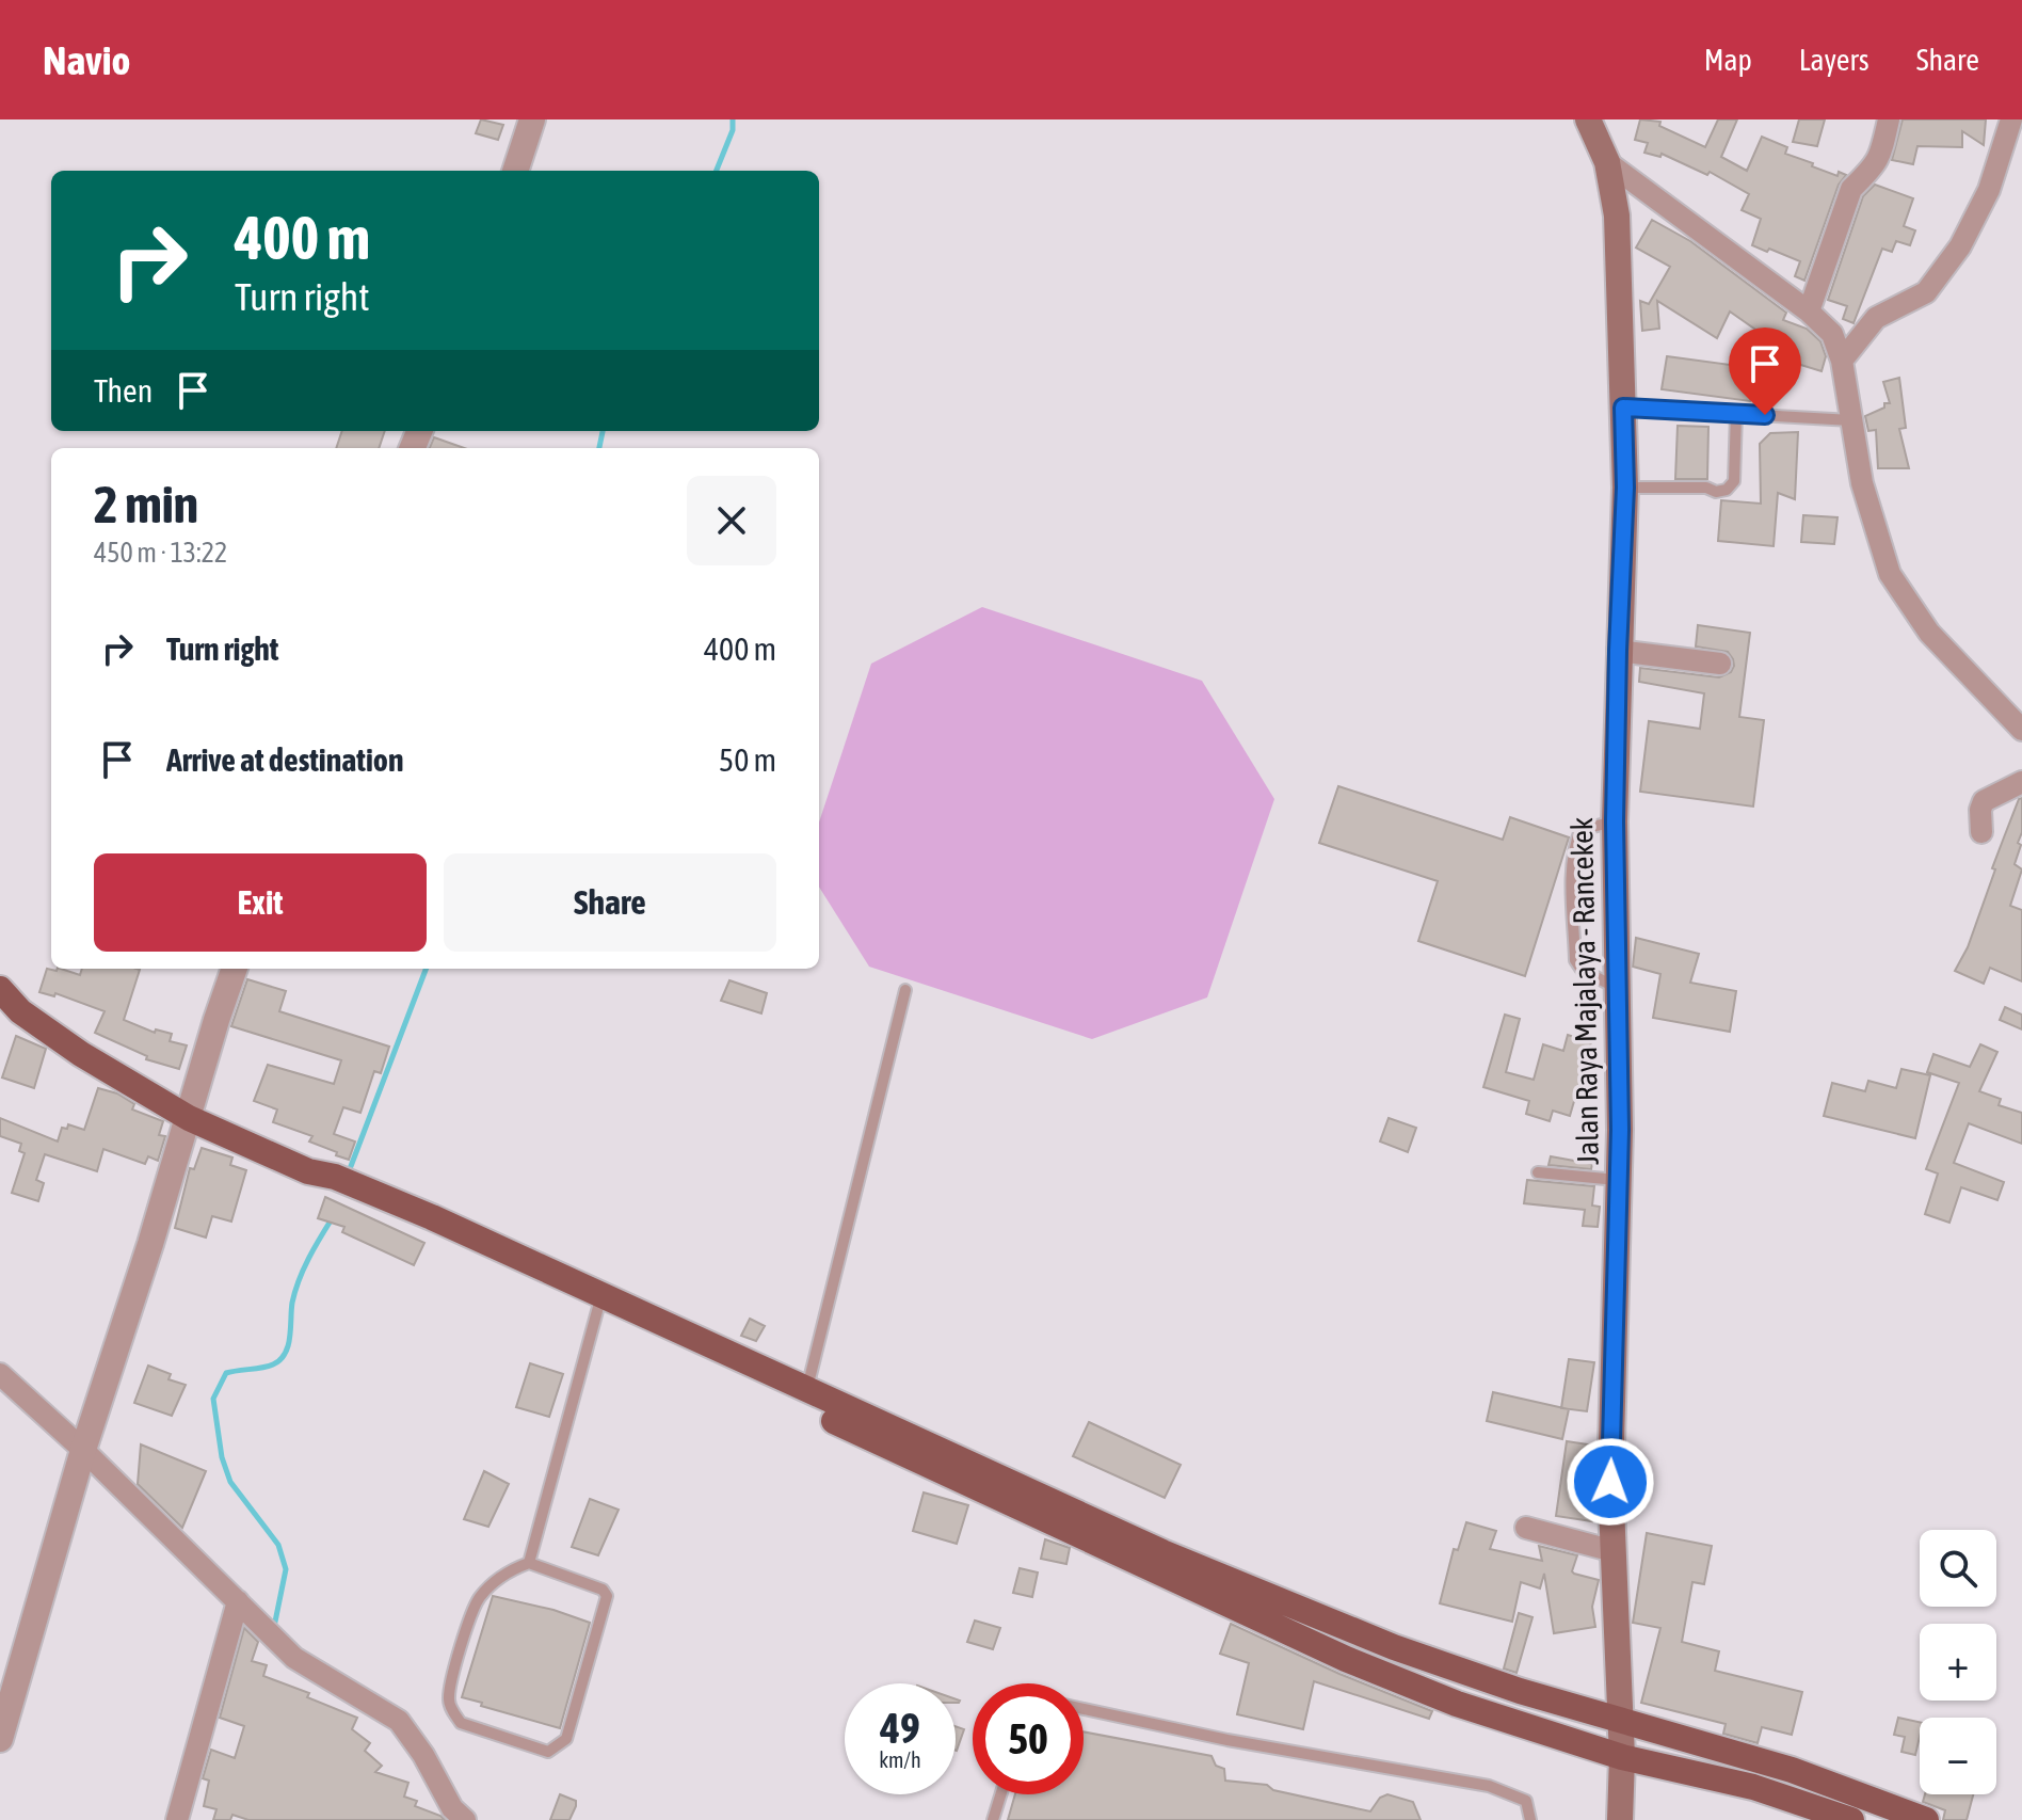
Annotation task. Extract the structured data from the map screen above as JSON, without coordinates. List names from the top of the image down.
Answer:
{
  "streets": {
    "main road": ["Jalan Raya Majalaya - Rancekek"]
  },
  "page": {
    "header": "Navio",
    "nav": ["Map", "Layers", "Share"],
    "turn": ["400 m", "Turn right"],
    "then": "Then",
    "heading": ["2 min", "450 m · 13:22"],
    "list": [
      {
        "name": "Turn right",
        "value": "400 m"
      },
      {
        "name": "Arrive at destination",
        "value": "50 m"
      }
    ],
    "buttons": ["Exit", "Share"],
    "map_buttons": ["+", "−"],
    "speed": "49 km/h",
    "limit": "50"
  }
}
